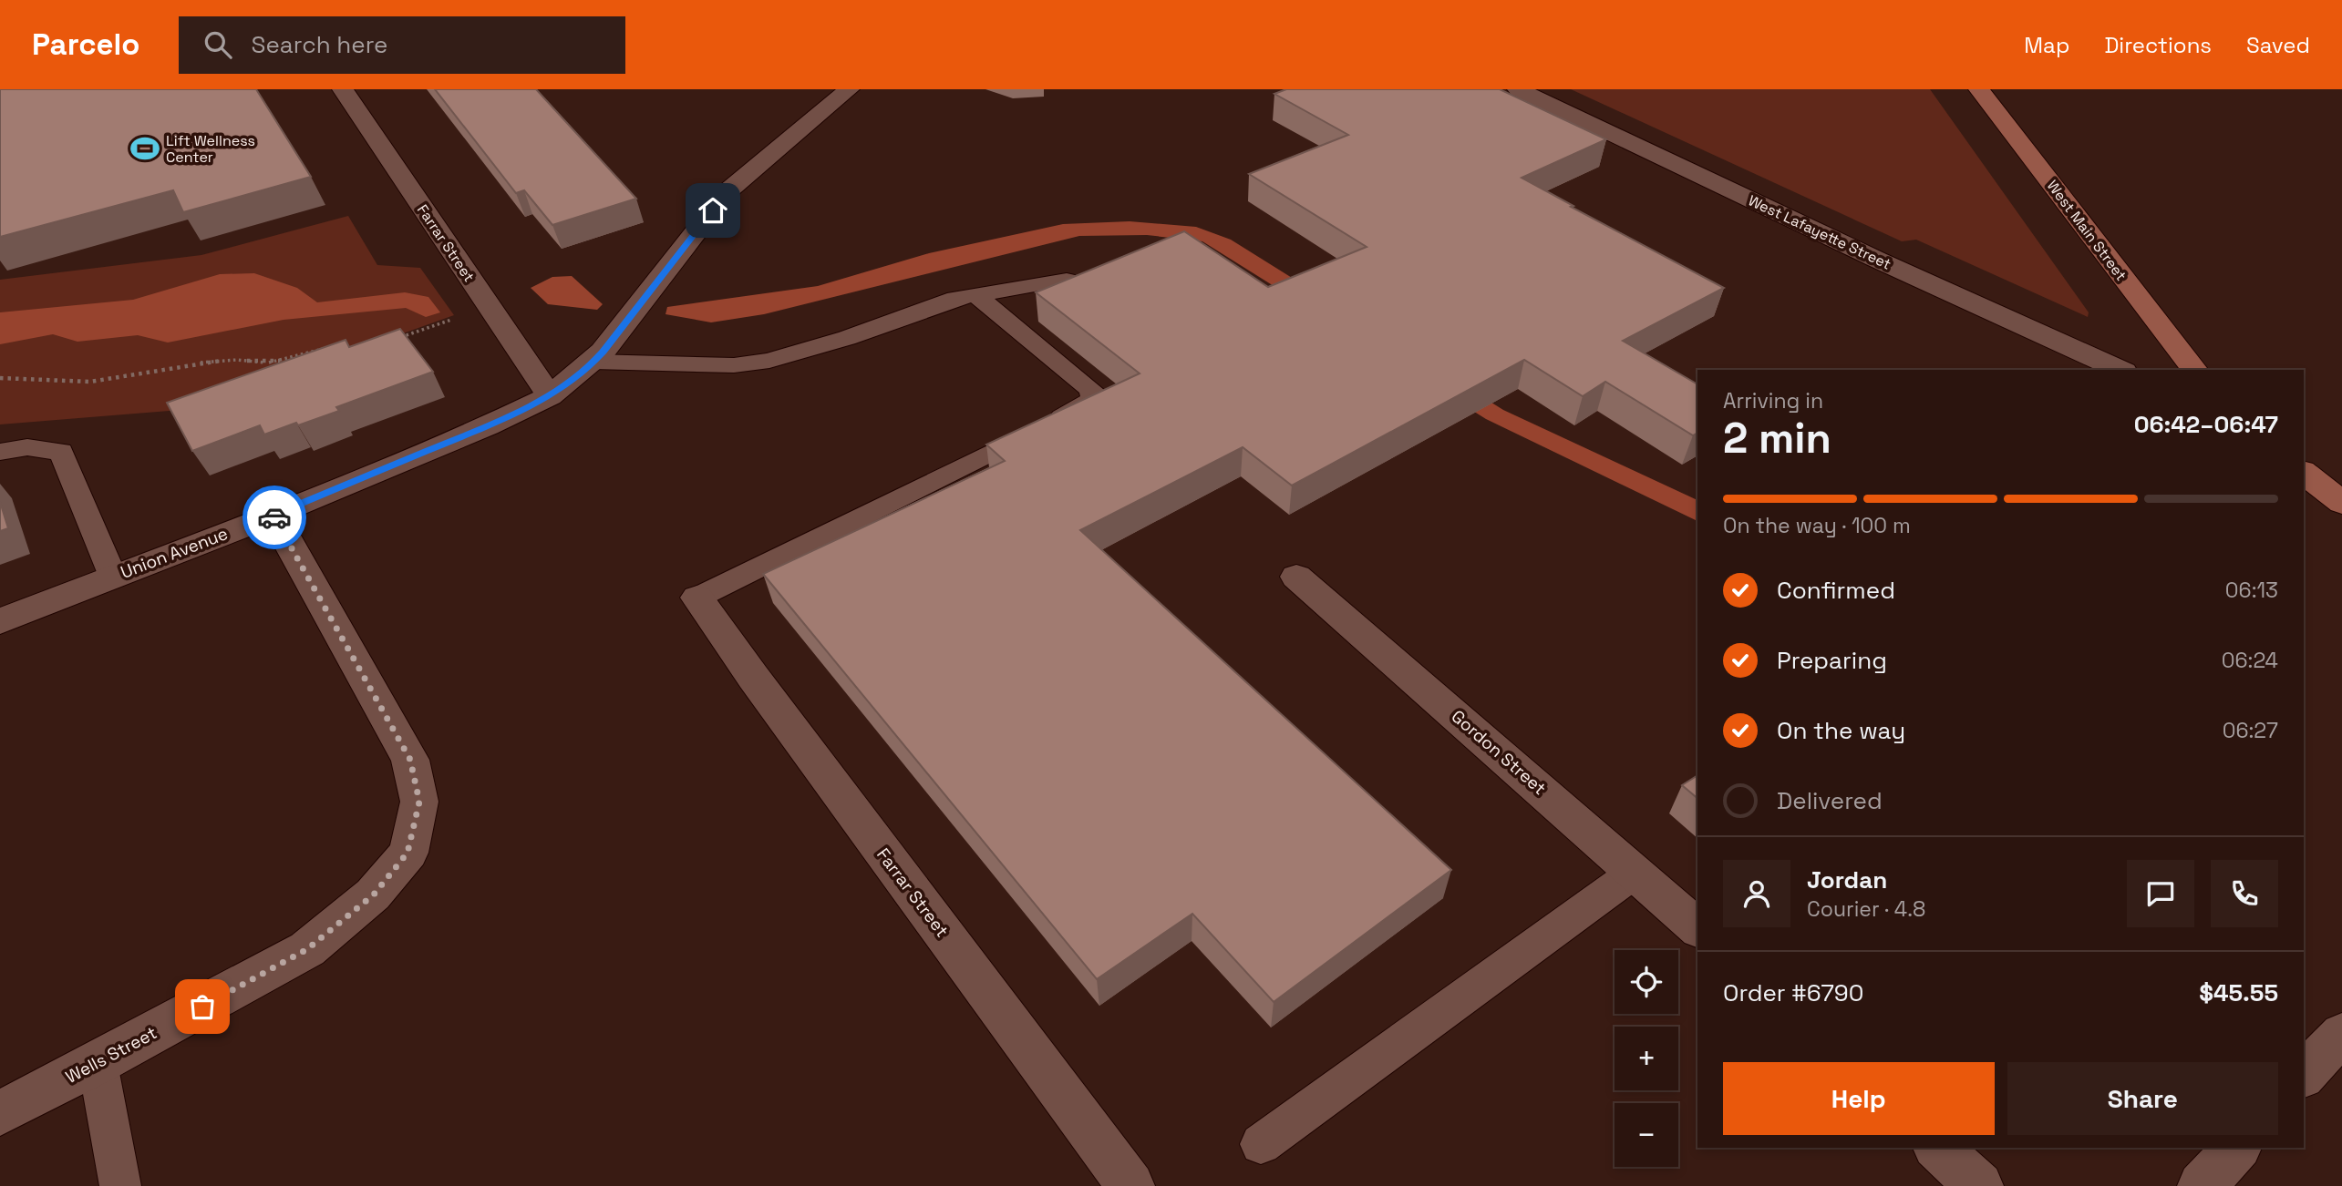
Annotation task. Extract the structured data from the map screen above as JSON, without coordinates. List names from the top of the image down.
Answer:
{
  "streets": {
    "main road": ["West Main Street"],
    "street": [
      "West Lafayette Street",
      "Farrar Street",
      "Union Avenue",
      "Gordon Street",
      "Wells Street"
    ]
  },
  "crossings": [
    ["Farrar Street", "Union Avenue"],
    ["Union Avenue", "Wells Street"]
  ],
  "places": {
    "sports": ["Lift Wellness Center"]
  },
  "page": {
    "header": "Parcelo",
    "search": "Search here",
    "nav": ["Map", "Directions", "Saved"],
    "heading": ["2 min", "Arriving in", "06:42–06:47"],
    "panel": [
      "Jordan",
      "Courier · 4.8",
      "Order #6790",
      "$45.55"
    ],
    "bar": "On the way · 100 m",
    "list": [
      ["Confirmed", "06:13"],
      ["Preparing", "06:24"],
      ["On the way", "06:27"],
      "Delivered"
    ],
    "map_buttons": ["+", "−"],
    "buttons": ["Help", "Share"]
  }
}
